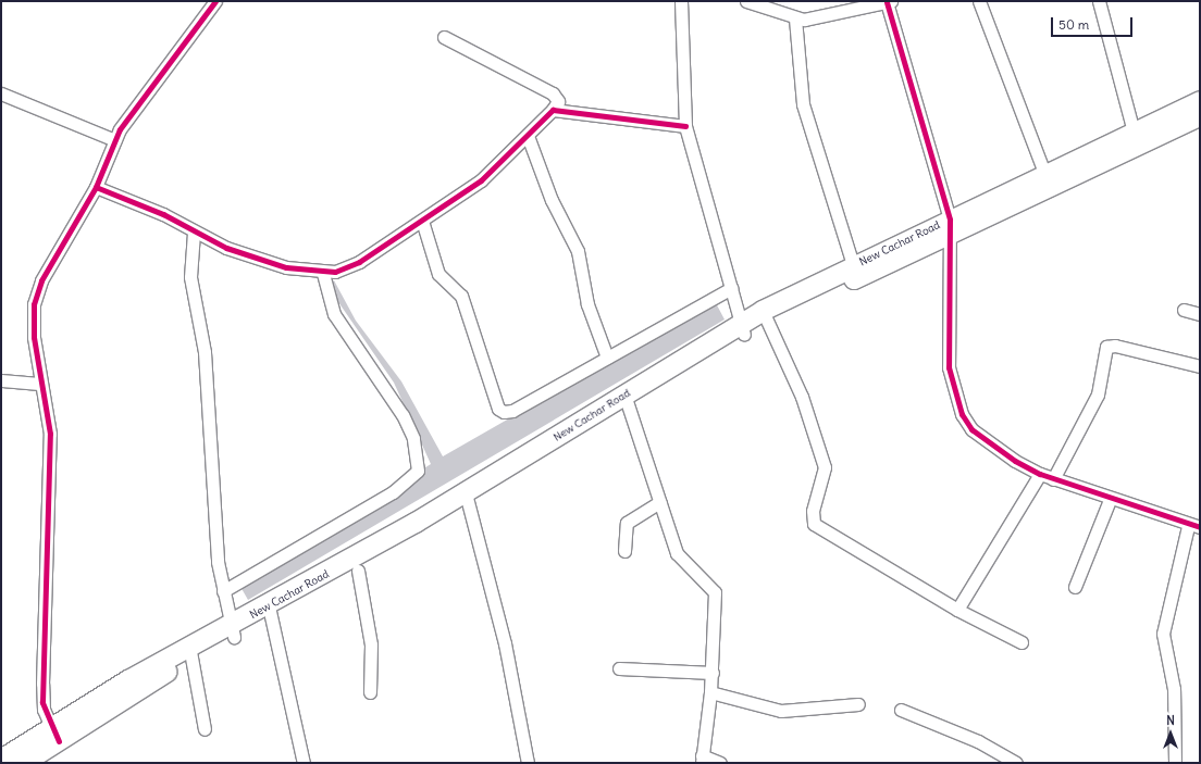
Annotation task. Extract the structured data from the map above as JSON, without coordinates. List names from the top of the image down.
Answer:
{
  "streets": {
    "highway": ["New Cachar Road"]
  },
  "scale_bar": "50 m",
  "north": "top"
}
